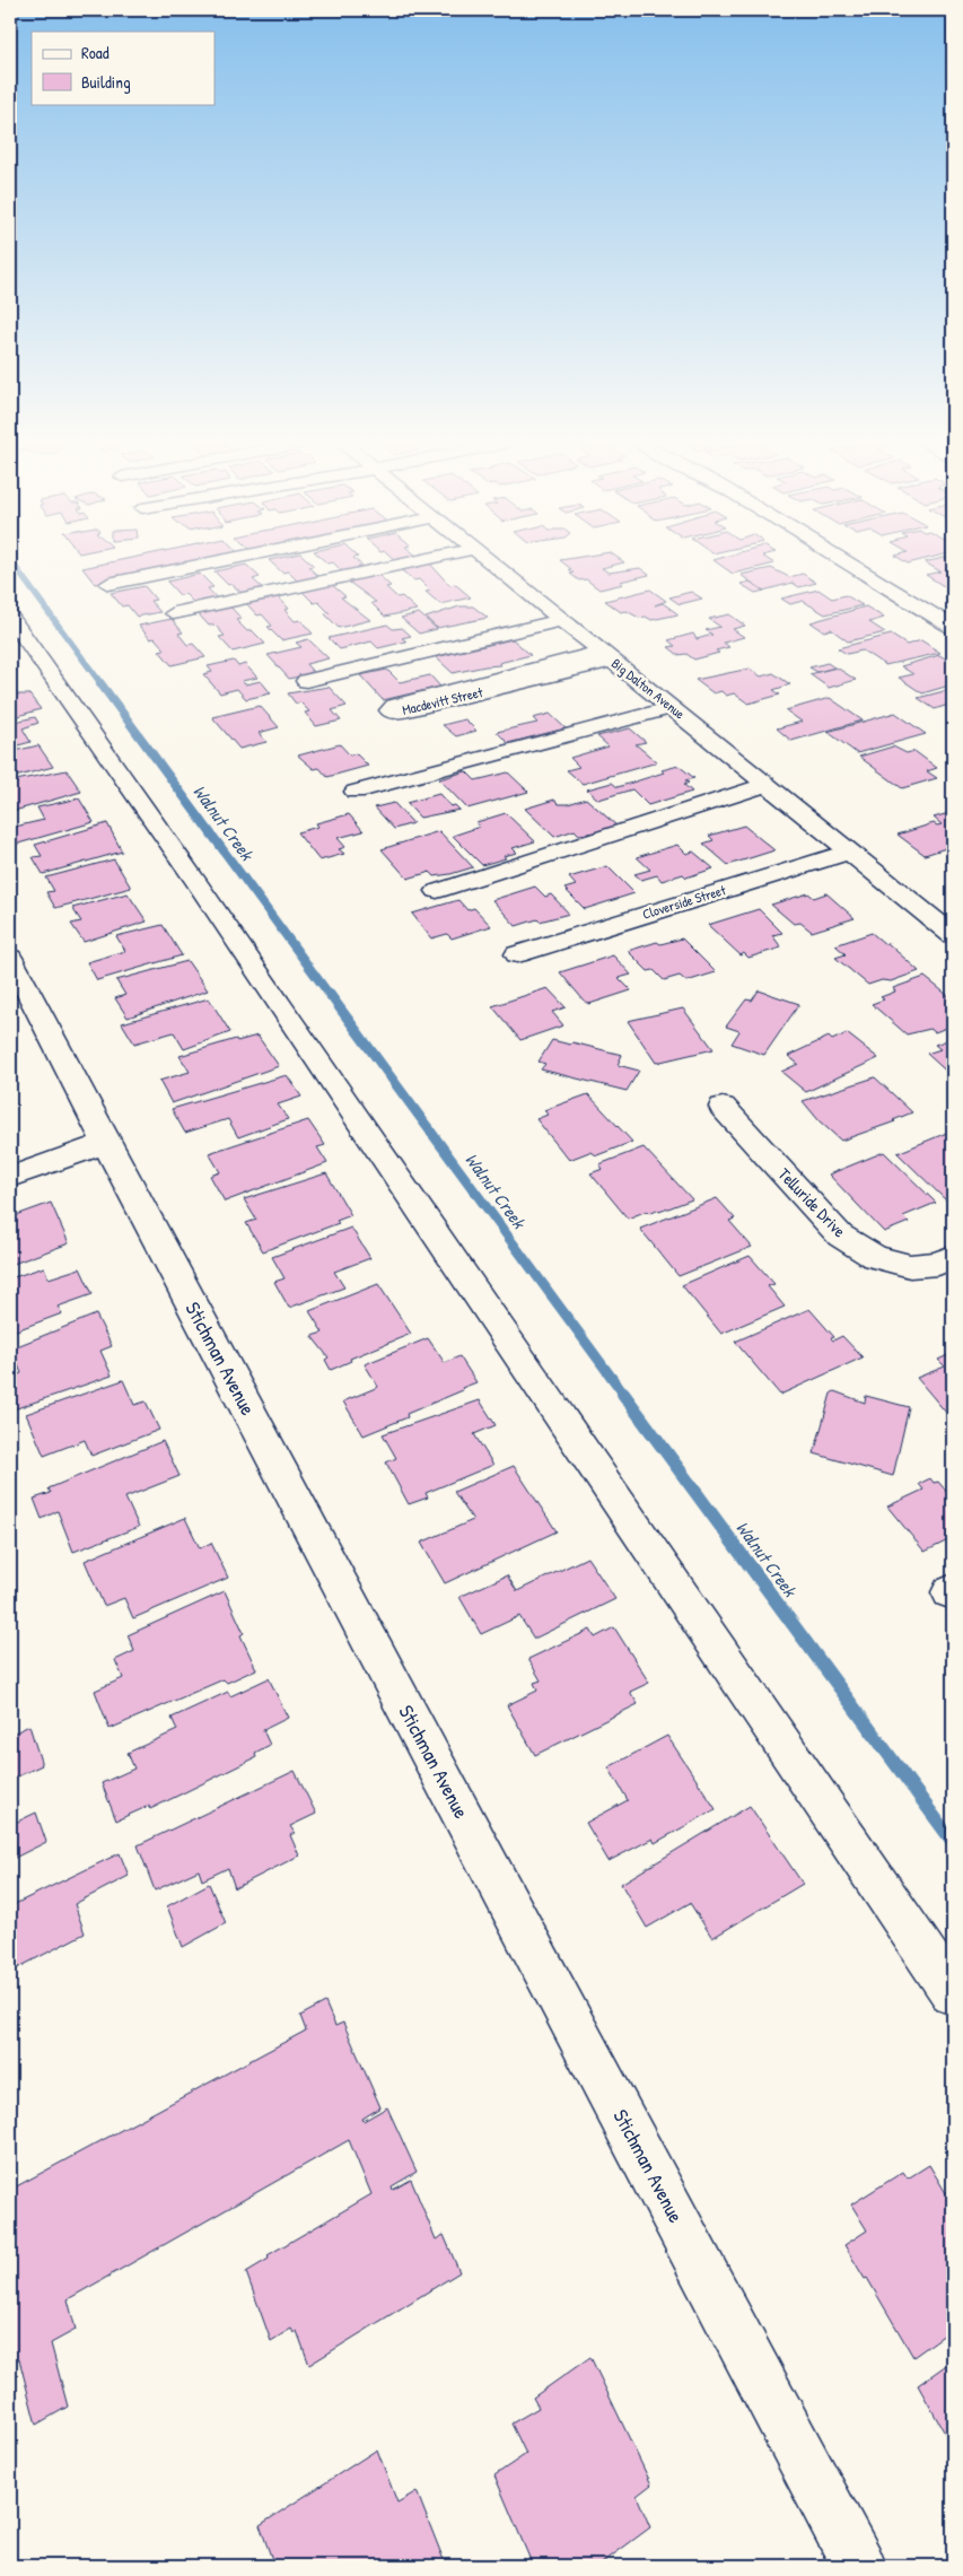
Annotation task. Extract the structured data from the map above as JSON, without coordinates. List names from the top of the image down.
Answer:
{
  "streets": {
    "street": [
      "Big Dalton Avenue",
      "Macdevitt Street",
      "Cloverside Street",
      "Telluride Drive",
      "Stichman Avenue"
    ]
  },
  "crossings": [
    ["Big Dalton Avenue", "Macdevitt Street"],
    ["Big Dalton Avenue", "Cloverside Street"]
  ],
  "water": ["Walnut Creek"],
  "legend": ["Road", "Building"]
}
